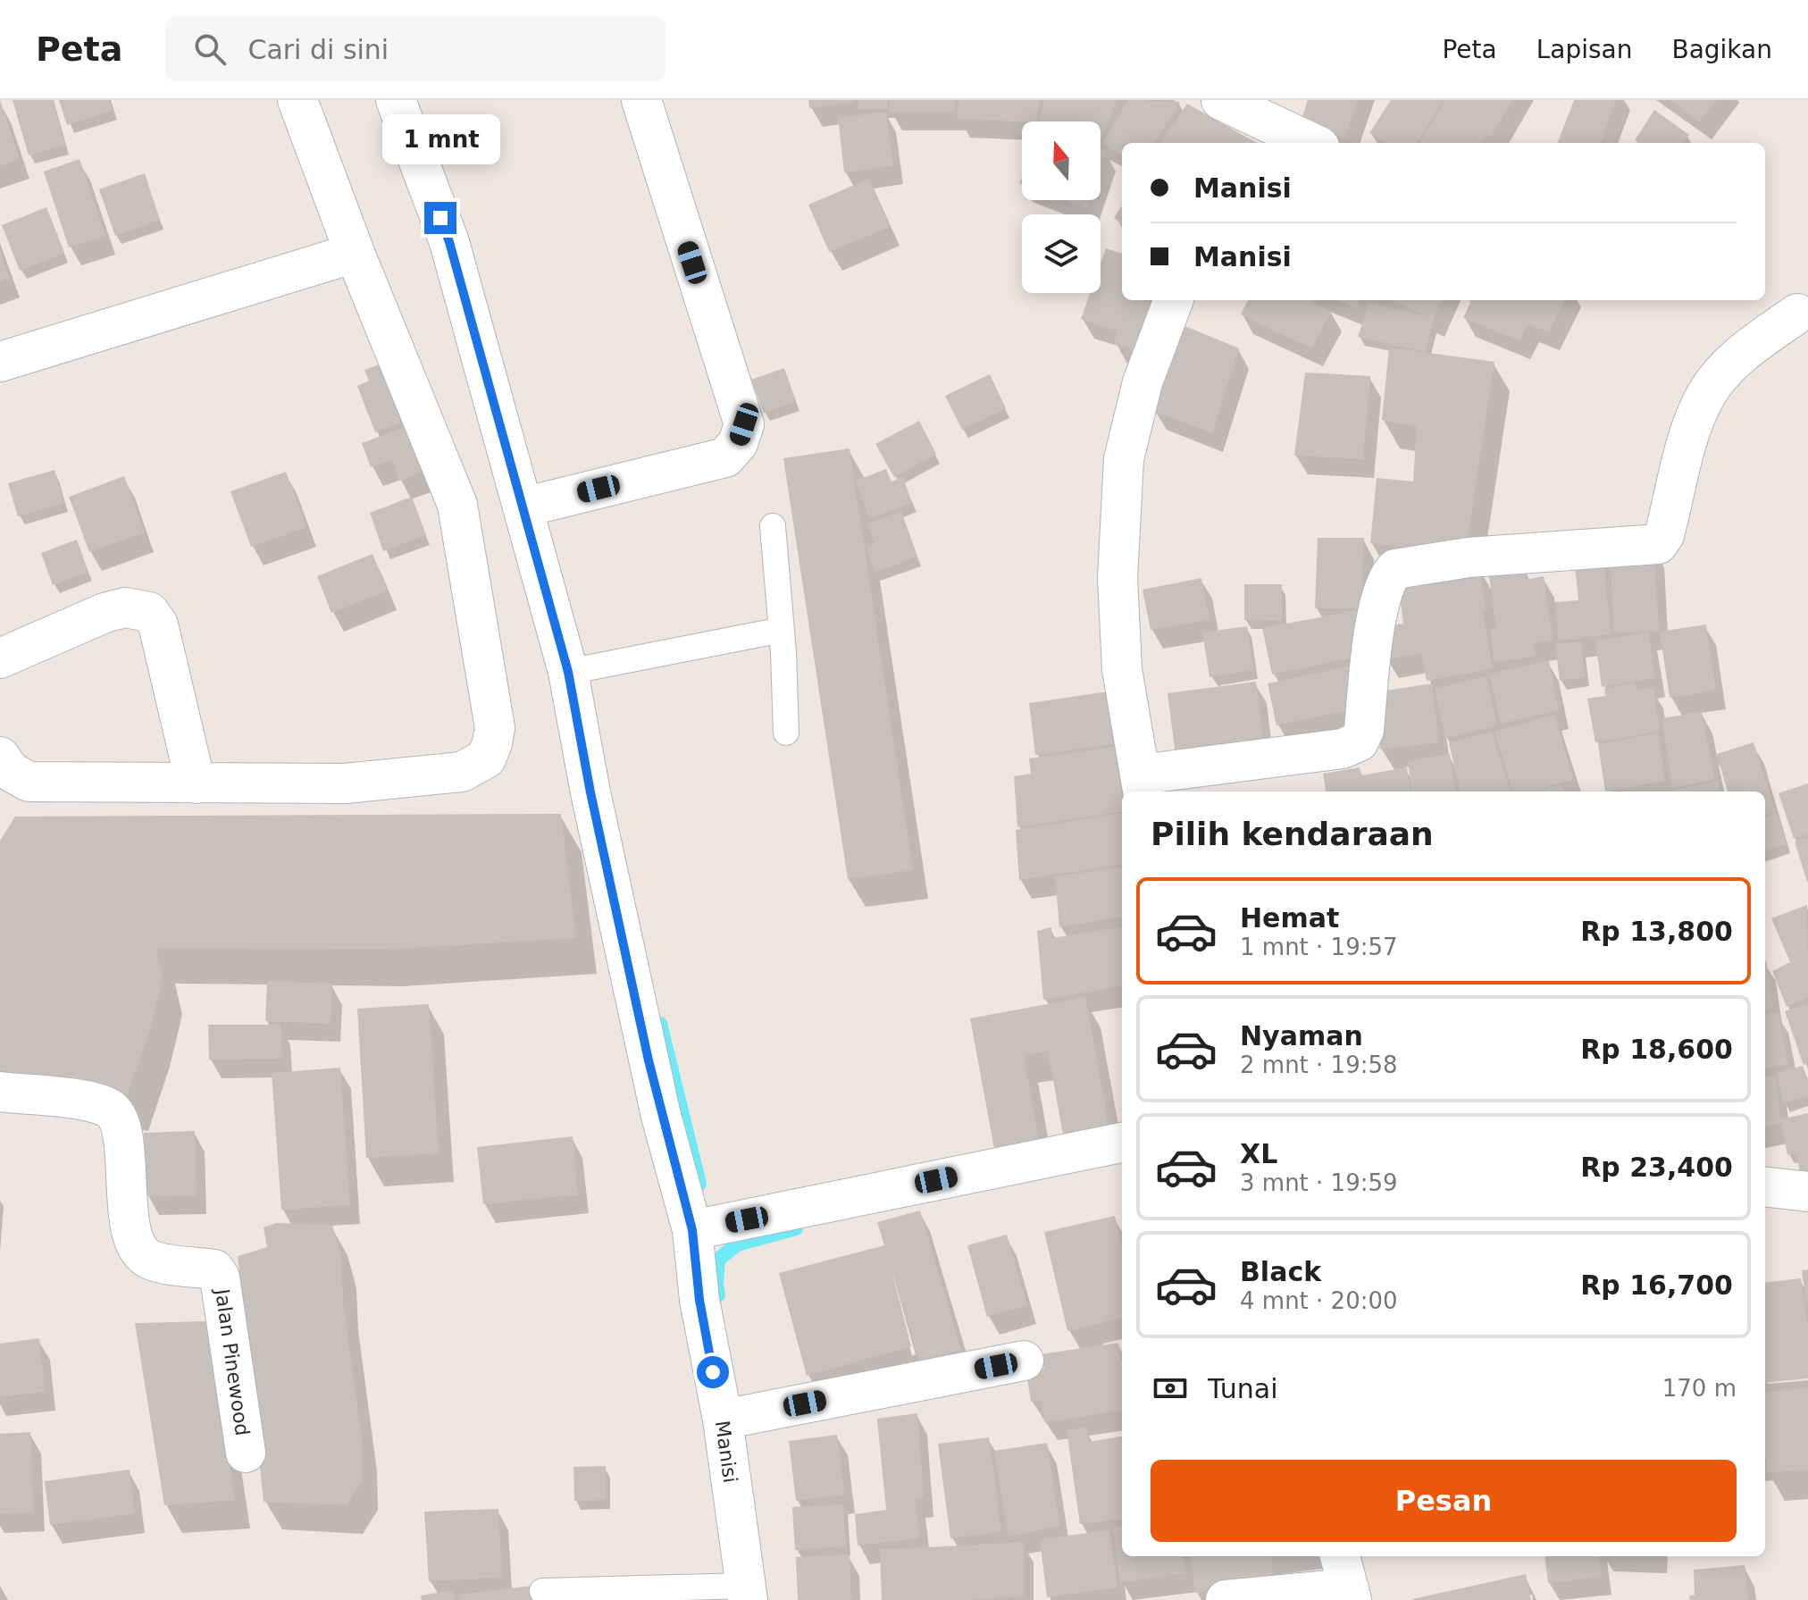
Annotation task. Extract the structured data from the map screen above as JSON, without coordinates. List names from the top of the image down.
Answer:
{
  "streets": {
    "street": ["Jalan Pinewood", "Manisi"]
  },
  "north": "top",
  "page": {
    "header": "Peta",
    "search": "Cari di sini",
    "nav": ["Peta", "Lapisan", "Bagikan"],
    "bubble": "1 mnt",
    "banner": ["Manisi", "Manisi"],
    "heading": "Pilih kendaraan",
    "list": [
      {
        "name": "Hemat",
        "note": "1 mnt · 19:57",
        "value": "Rp 13,800"
      },
      {
        "name": "Nyaman",
        "note": "2 mnt · 19:58",
        "value": "Rp 18,600"
      },
      {
        "name": "XL",
        "note": "3 mnt · 19:59",
        "value": "Rp 23,400"
      },
      {
        "name": "Black",
        "note": "4 mnt · 20:00",
        "value": "Rp 16,700"
      }
    ],
    "pay": ["Tunai", "170 m"],
    "buttons": "Pesan"
  }
}
